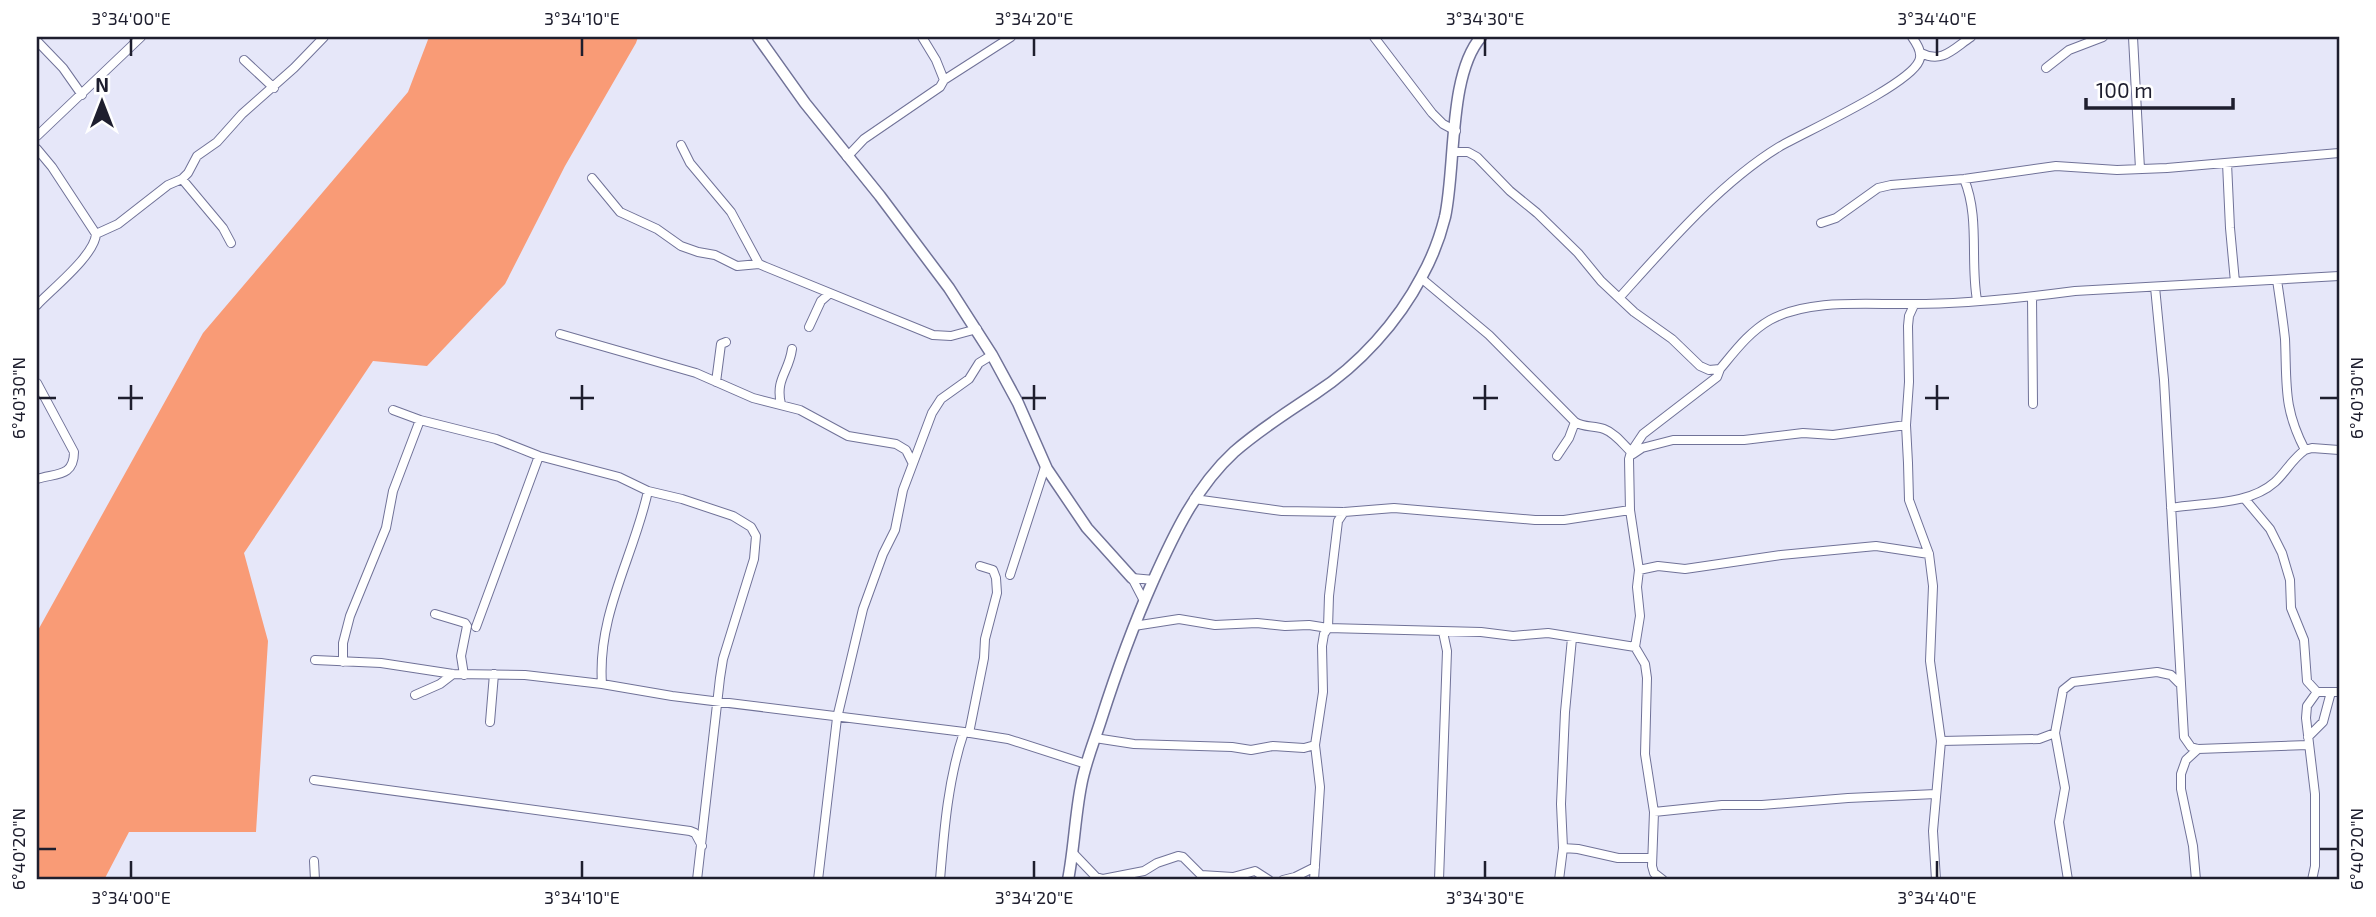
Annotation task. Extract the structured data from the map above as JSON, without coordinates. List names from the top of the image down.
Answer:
{
  "scale_bar": "100 m",
  "north": "top",
  "coordinates": [
    "3°34'00\"E",
    "3°34'10\"E",
    "3°34'20\"E",
    "3°34'30\"E",
    "3°34'40\"E",
    "6°40'30\"N",
    "6°40'20\"N"
  ]
}
